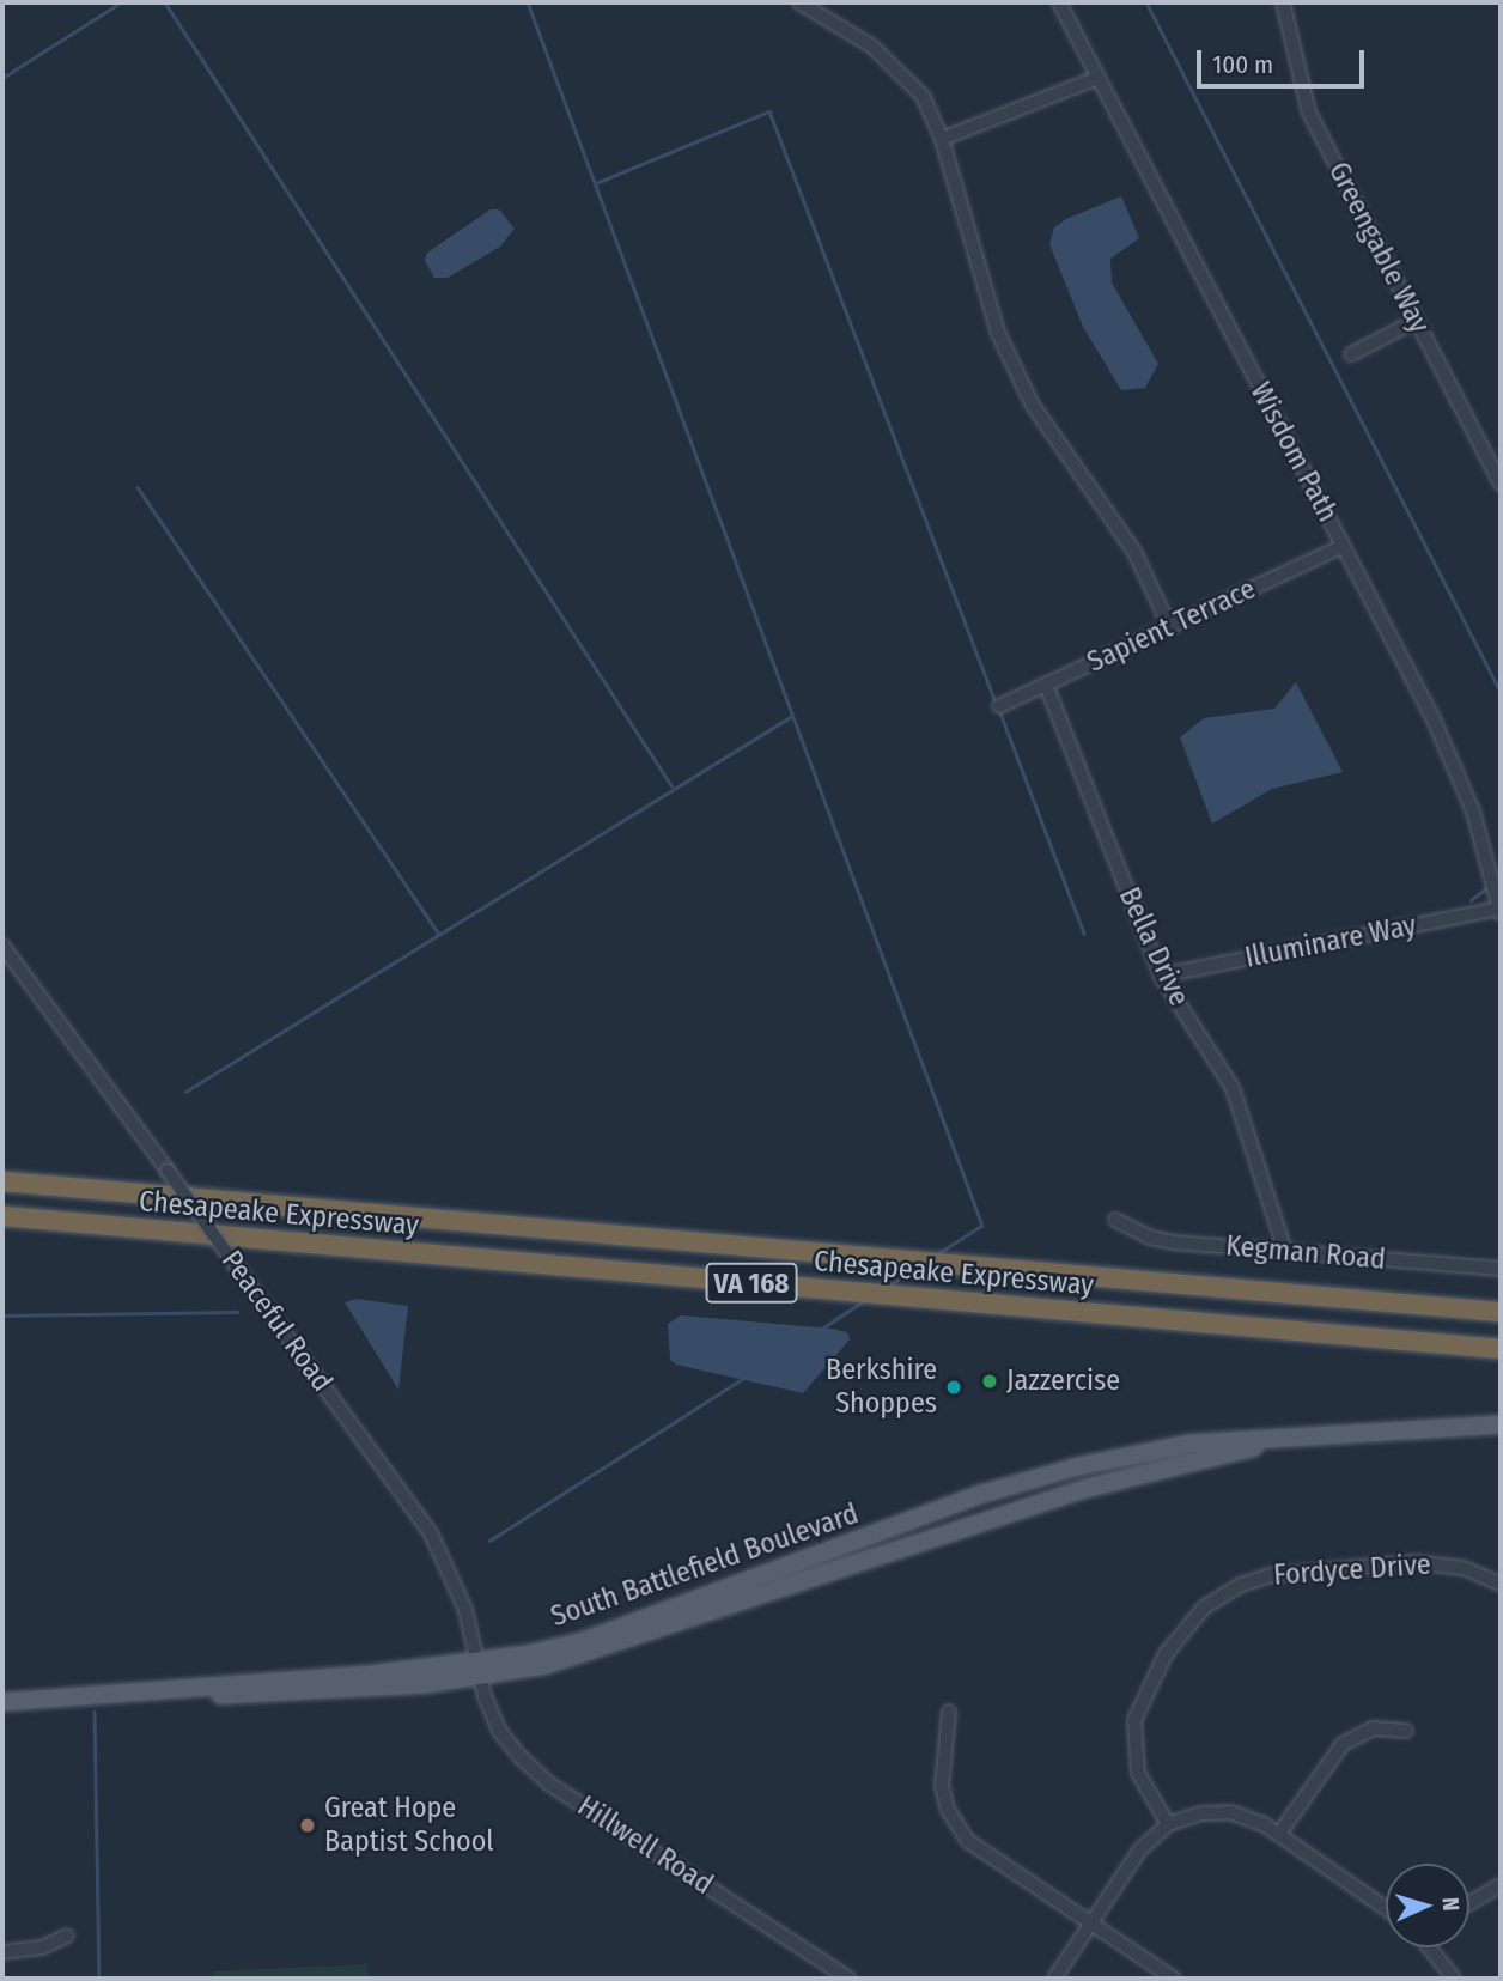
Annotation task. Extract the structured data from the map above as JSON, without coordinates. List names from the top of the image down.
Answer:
{
  "streets": {
    "highway": ["Chesapeake Expressway", "VA 168"],
    "main road": ["South Battlefield Boulevard"],
    "street": [
      "Greengable Way",
      "Wisdom Path",
      "Sapient Terrace",
      "Illuminare Way",
      "Bella Drive",
      "Kegman Road",
      "Peaceful Road",
      "Fordyce Drive",
      "Hillwell Road"
    ]
  },
  "crossings": [
    ["Wisdom Path", "Sapient Terrace"],
    ["Wisdom Path", "Illuminare Way"],
    ["Sapient Terrace", "Bella Drive"],
    ["Illuminare Way", "Bella Drive"],
    ["Bella Drive", "Kegman Road"],
    ["Peaceful Road", "South Battlefield Boulevard"],
    ["Peaceful Road", "Hillwell Road"],
    ["South Battlefield Boulevard", "Hillwell Road"]
  ],
  "places": ["Jazzercise", "Berkshire Shoppes", "Great Hope Baptist School"],
  "scale_bar": "100 m",
  "north": "right"
}
